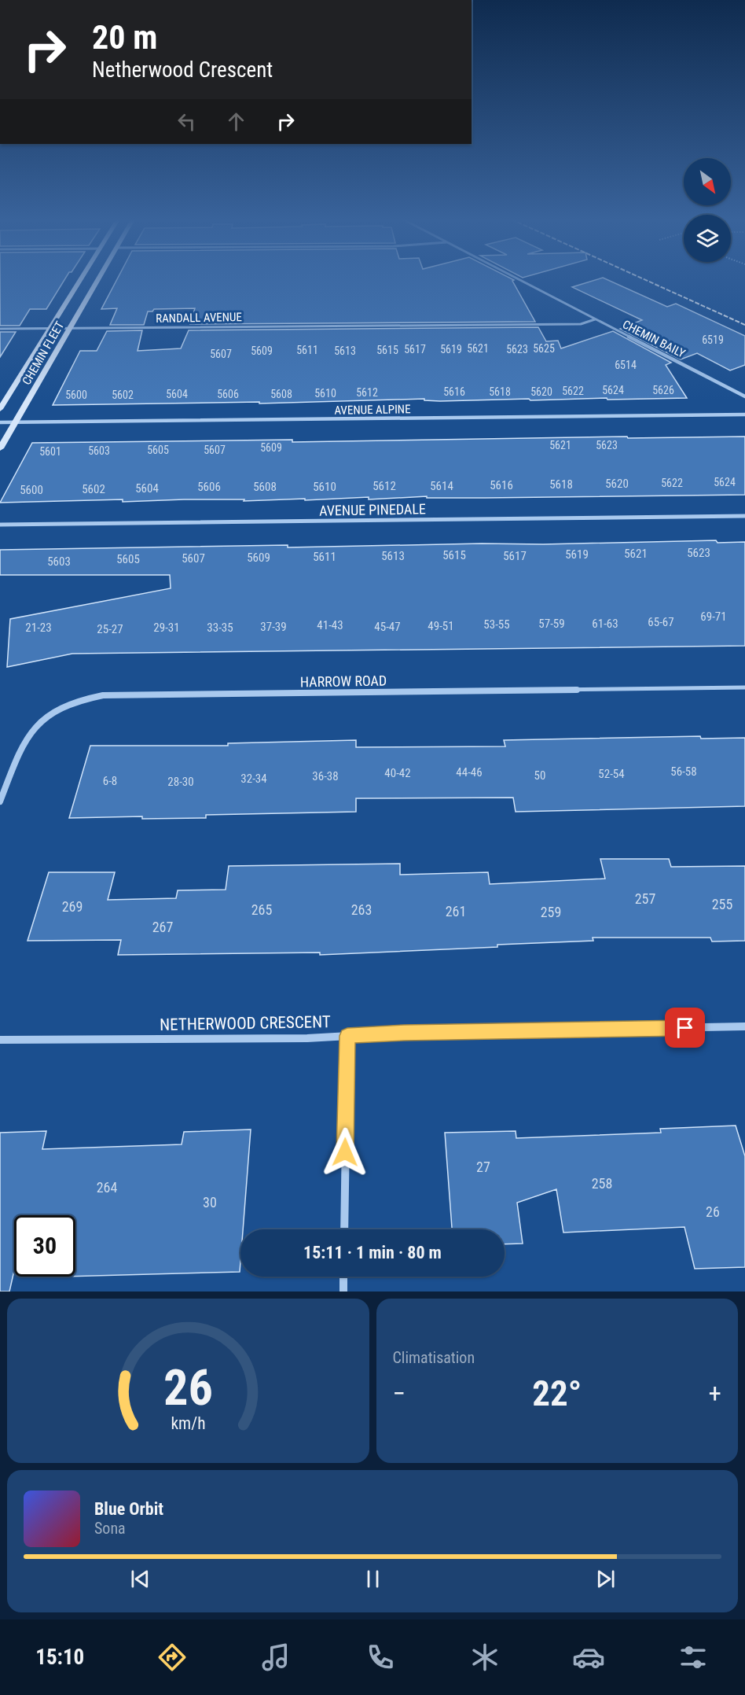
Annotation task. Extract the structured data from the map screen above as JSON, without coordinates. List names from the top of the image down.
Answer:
{
  "streets": {
    "main road": ["CHEMIN FLEET"],
    "street": [
      "RANDALL AVENUE",
      "CHEMIN BAILY",
      "AVENUE ALPINE",
      "AVENUE PINEDALE",
      "HARROW ROAD",
      "NETHERWOOD CRESCENT"
    ]
  },
  "crossings": [
    ["RANDALL AVENUE", "CHEMIN BAILY"],
    ["RANDALL AVENUE", "CHEMIN FLEET"],
    ["CHEMIN FLEET", "AVENUE ALPINE"]
  ],
  "house_numbers": [
    "6519",
    "5621",
    "5625",
    "5617",
    "5619",
    "5623",
    "5611",
    "5615",
    "5609",
    "5613",
    "5607",
    "6514",
    "5624",
    "5626",
    "5622",
    "5616",
    "5618",
    "5620",
    "5612",
    "5610",
    "5604",
    "5606",
    "5608",
    "5600",
    "5602",
    "5621",
    "5623",
    "5609",
    "5605",
    "5607",
    "5603",
    "5601",
    "5624",
    "5622",
    "5620",
    "5618",
    "5616",
    "5612",
    "5614",
    "5606",
    "5608",
    "5610",
    "5604",
    "5602",
    "5600",
    "5623",
    "5621",
    "5619",
    "5615",
    "5613",
    "5617",
    "5611",
    "5609",
    "5607",
    "5605",
    "5603",
    "69-71",
    "65-67",
    "57-59",
    "61-63",
    "53-55",
    "41-43",
    "49-51",
    "37-39",
    "45-47",
    "21-23",
    "29-31",
    "33-35",
    "25-27",
    "56-58",
    "44-46",
    "40-42",
    "52-54",
    "50",
    "36-38",
    "32-34",
    "6-8",
    "28-30",
    "257",
    "255",
    "269",
    "265",
    "263",
    "261",
    "259",
    "267",
    "27",
    "258",
    "264",
    "30",
    "26"
  ],
  "north": "bottom right",
  "page": {
    "turn": ["20 m", "Netherwood Crescent"],
    "limit": "30",
    "trip": "15:11 · 1 min · 80 m",
    "tile": "Climatisation",
    "heat": ["−", "22°", "+"],
    "song": ["Blue Orbit", "Sona"],
    "tabs": "15:10",
    "gauge": ["26", "km/h"]
  }
}
